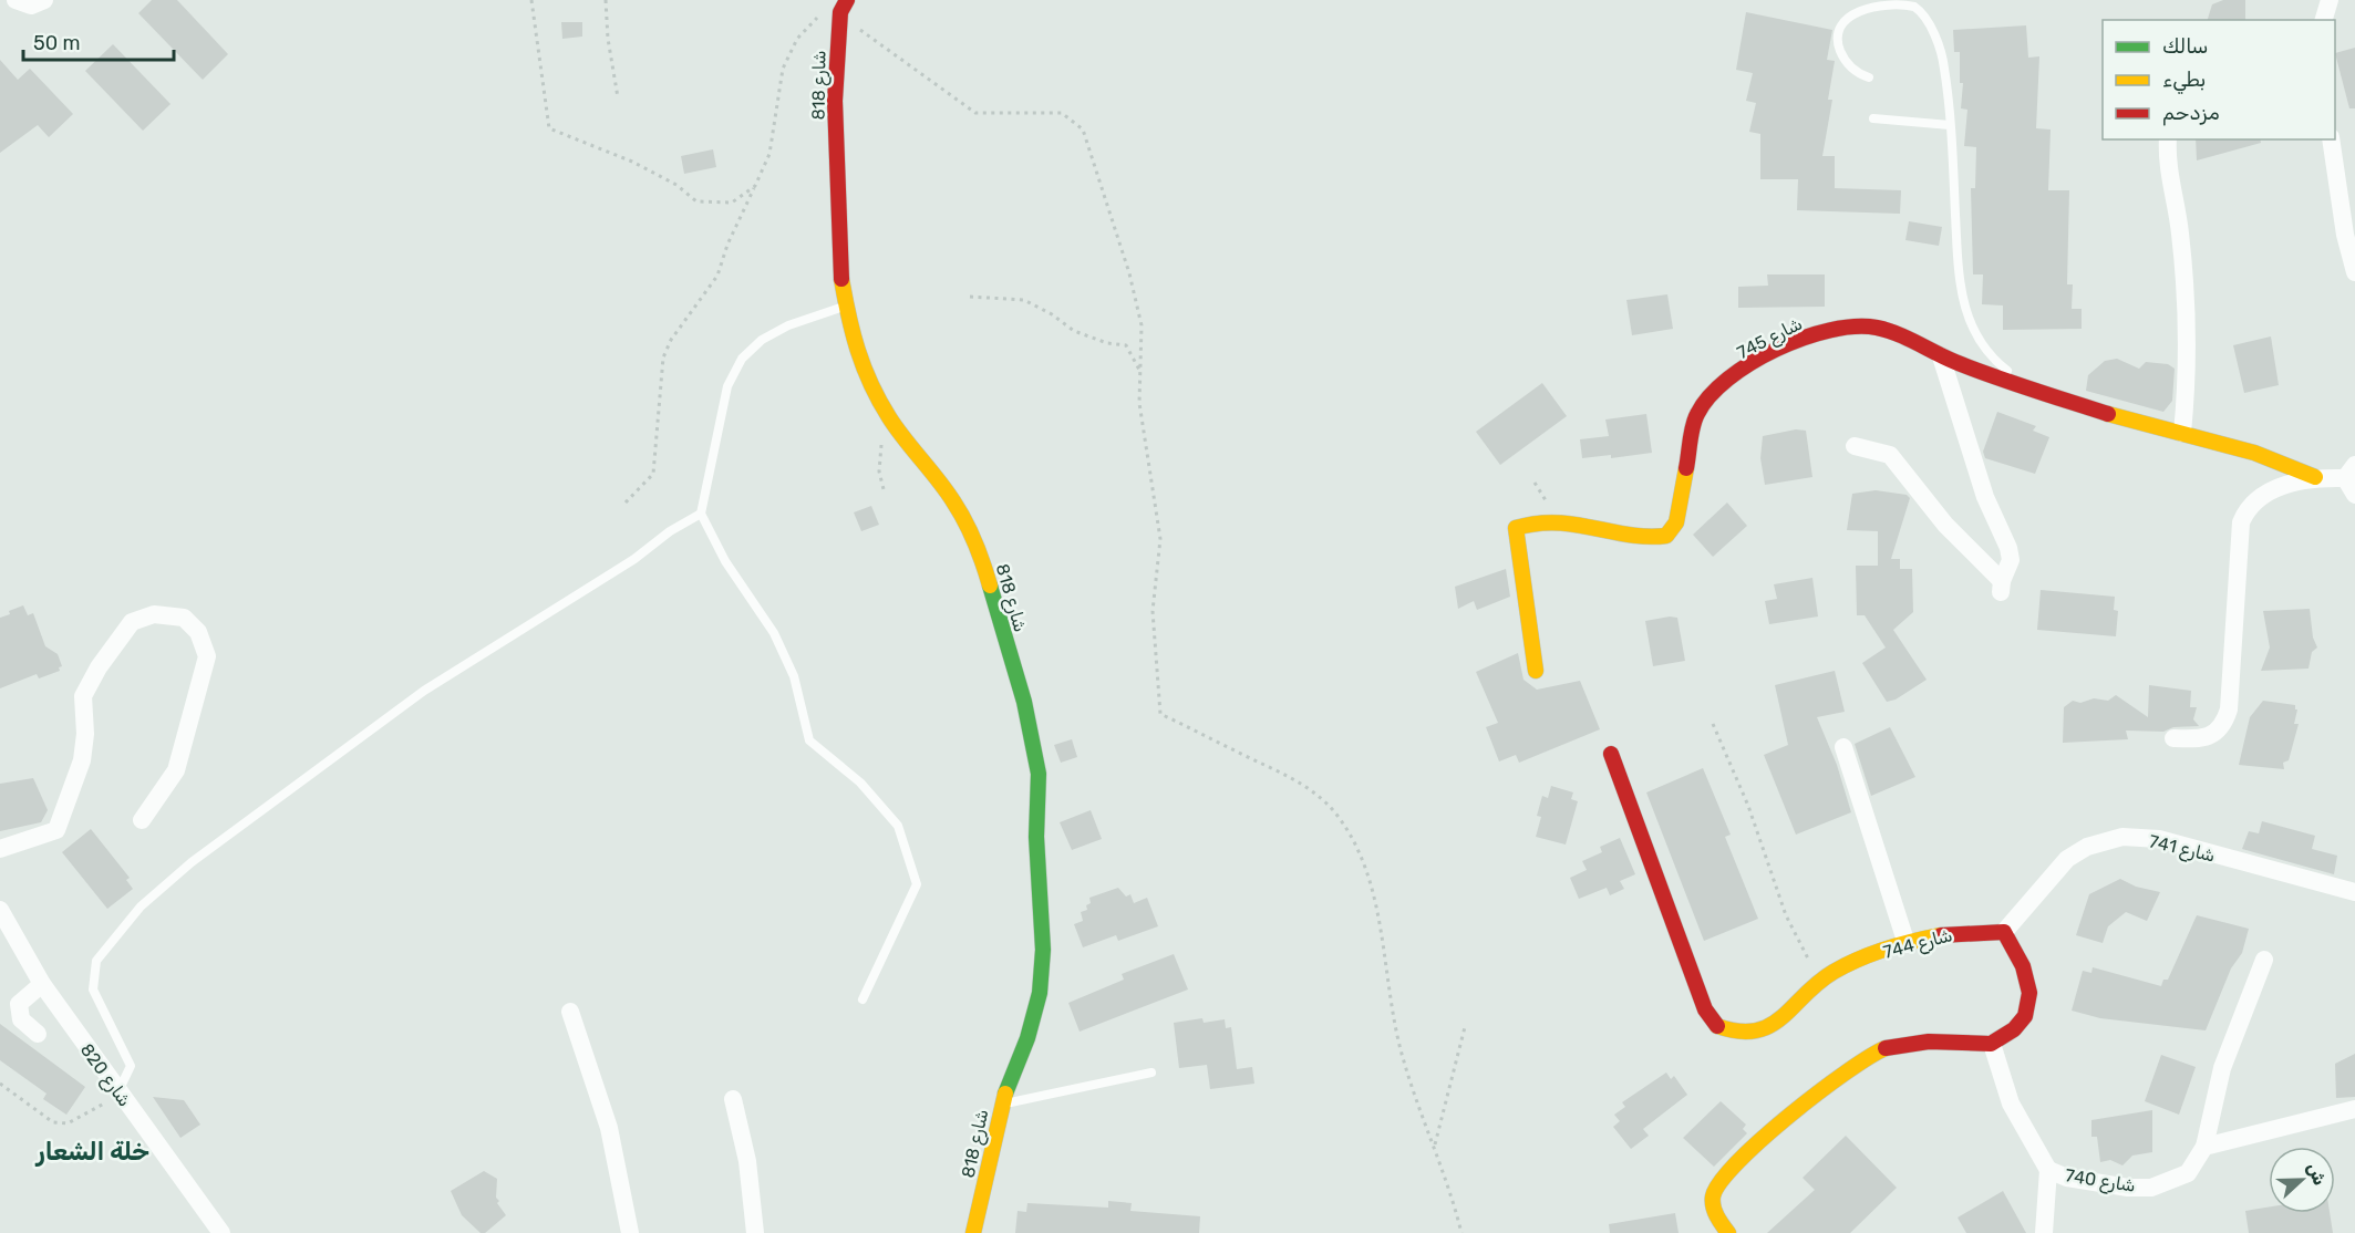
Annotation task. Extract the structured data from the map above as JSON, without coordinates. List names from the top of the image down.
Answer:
{
  "streets": {
    "street": [
      "شارع 818",
      "شارع 745",
      "شارع 741",
      "شارع 744",
      "شارع 820",
      "شارع 740"
    ]
  },
  "crossings": [
    ["شارع 741", "شارع 744"]
  ],
  "districts": ["خلة الشعار"],
  "legend": ["سالك", "بطيء", "مزدحم"],
  "scale_bar": "50 m",
  "north": "right"
}
